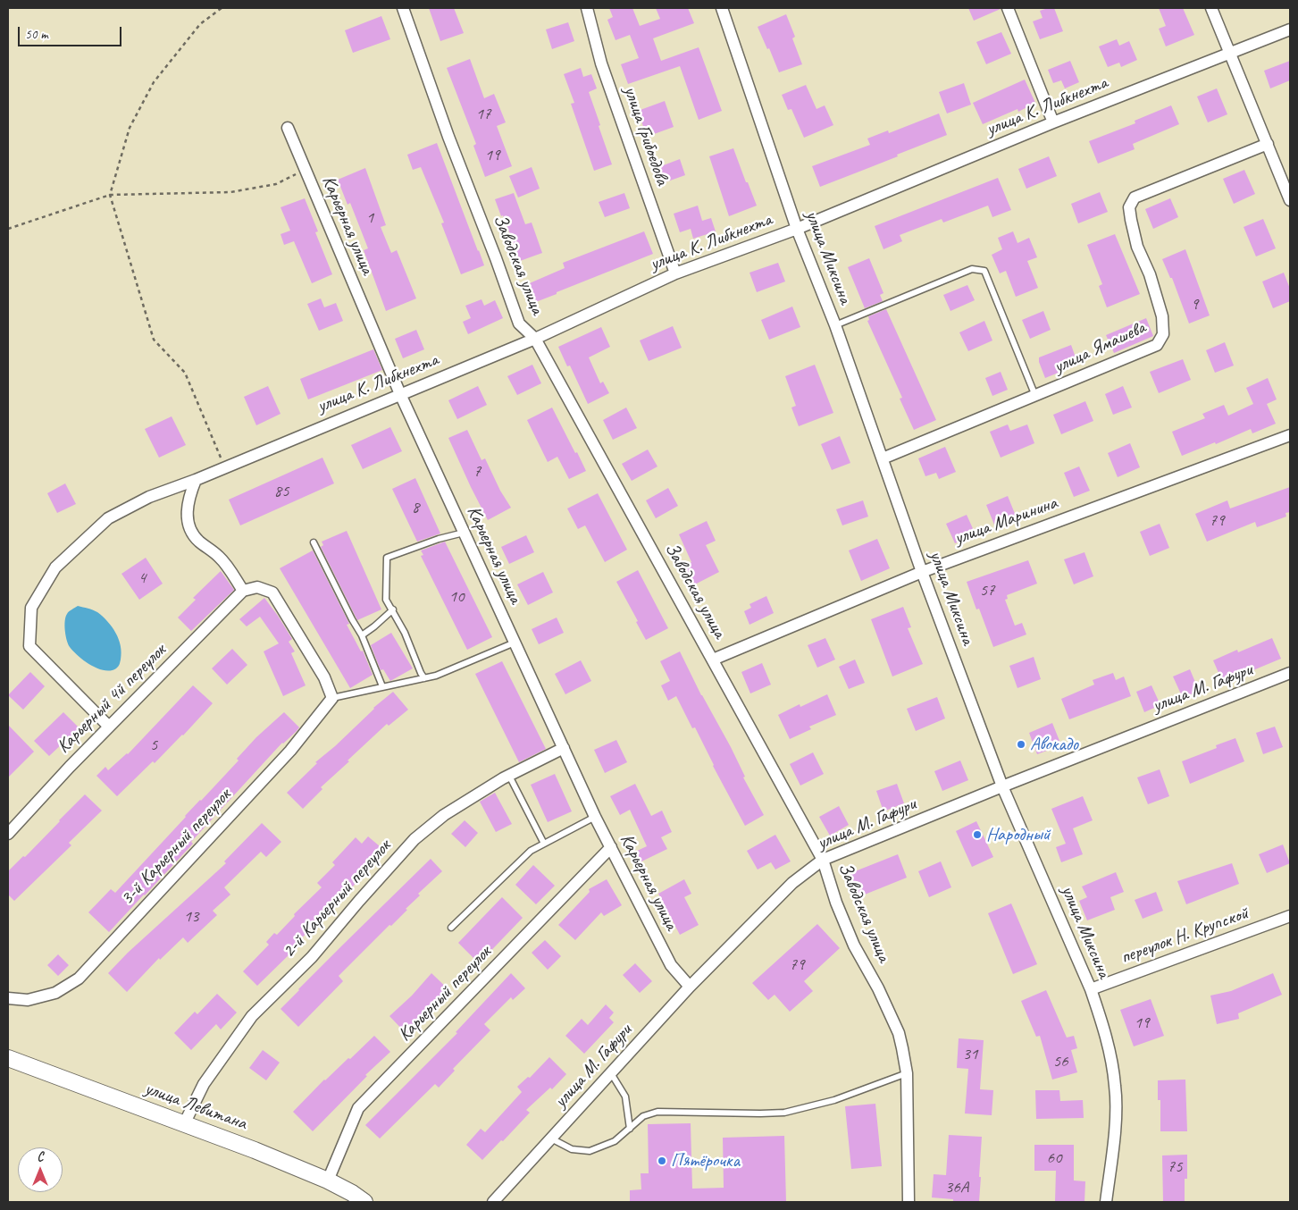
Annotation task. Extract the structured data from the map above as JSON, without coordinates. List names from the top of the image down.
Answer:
{
  "streets": {
    "main road": ["улица Левитана"],
    "street": [
      "улица К. Либкнехта",
      "улица Грибоедова",
      "Карьерная улица",
      "улица Миксина",
      "Заводская улица",
      "улица Ямашева",
      "улица Маринина",
      "улица М. Гафури",
      "Карьерный 4й переулок",
      "3-й Карьерный переулок",
      "2-й Карьерный переулок",
      "переулок Н. Крупской",
      "Карьерный переулок"
    ]
  },
  "crossings": [
    ["улица К. Либкнехта", "улица Грибоедова"],
    ["улица К. Либкнехта", "Карьерная улица"],
    ["улица К. Либкнехта", "улица Миксина"],
    ["улица К. Либкнехта", "Заводская улица"],
    ["улица К. Либкнехта", "Карьерный 4й переулок"],
    ["Карьерная улица", "улица М. Гафури"],
    ["Карьерная улица", "2-й Карьерный переулок"],
    ["Карьерная улица", "Карьерный переулок"],
    ["улица Миксина", "улица Ямашева"],
    ["улица Миксина", "улица Маринина"],
    ["улица Миксина", "улица М. Гафури"],
    ["улица Миксина", "переулок Н. Крупской"],
    ["Заводская улица", "улица Маринина"],
    ["Заводская улица", "улица М. Гафури"],
    ["2-й Карьерный переулок", "улица Левитана"],
    ["Карьерный переулок", "улица Левитана"]
  ],
  "places": ["Авокадо", "Народный", "Пятёрочка"],
  "house_numbers": [
    "17",
    "19",
    "1",
    "9",
    "7",
    "85",
    "8",
    "79",
    "4",
    "57",
    "10",
    "5",
    "13",
    "79",
    "19",
    "31",
    "56",
    "60",
    "75",
    "36А"
  ],
  "scale_bar": "50 m",
  "north": "top"
}
